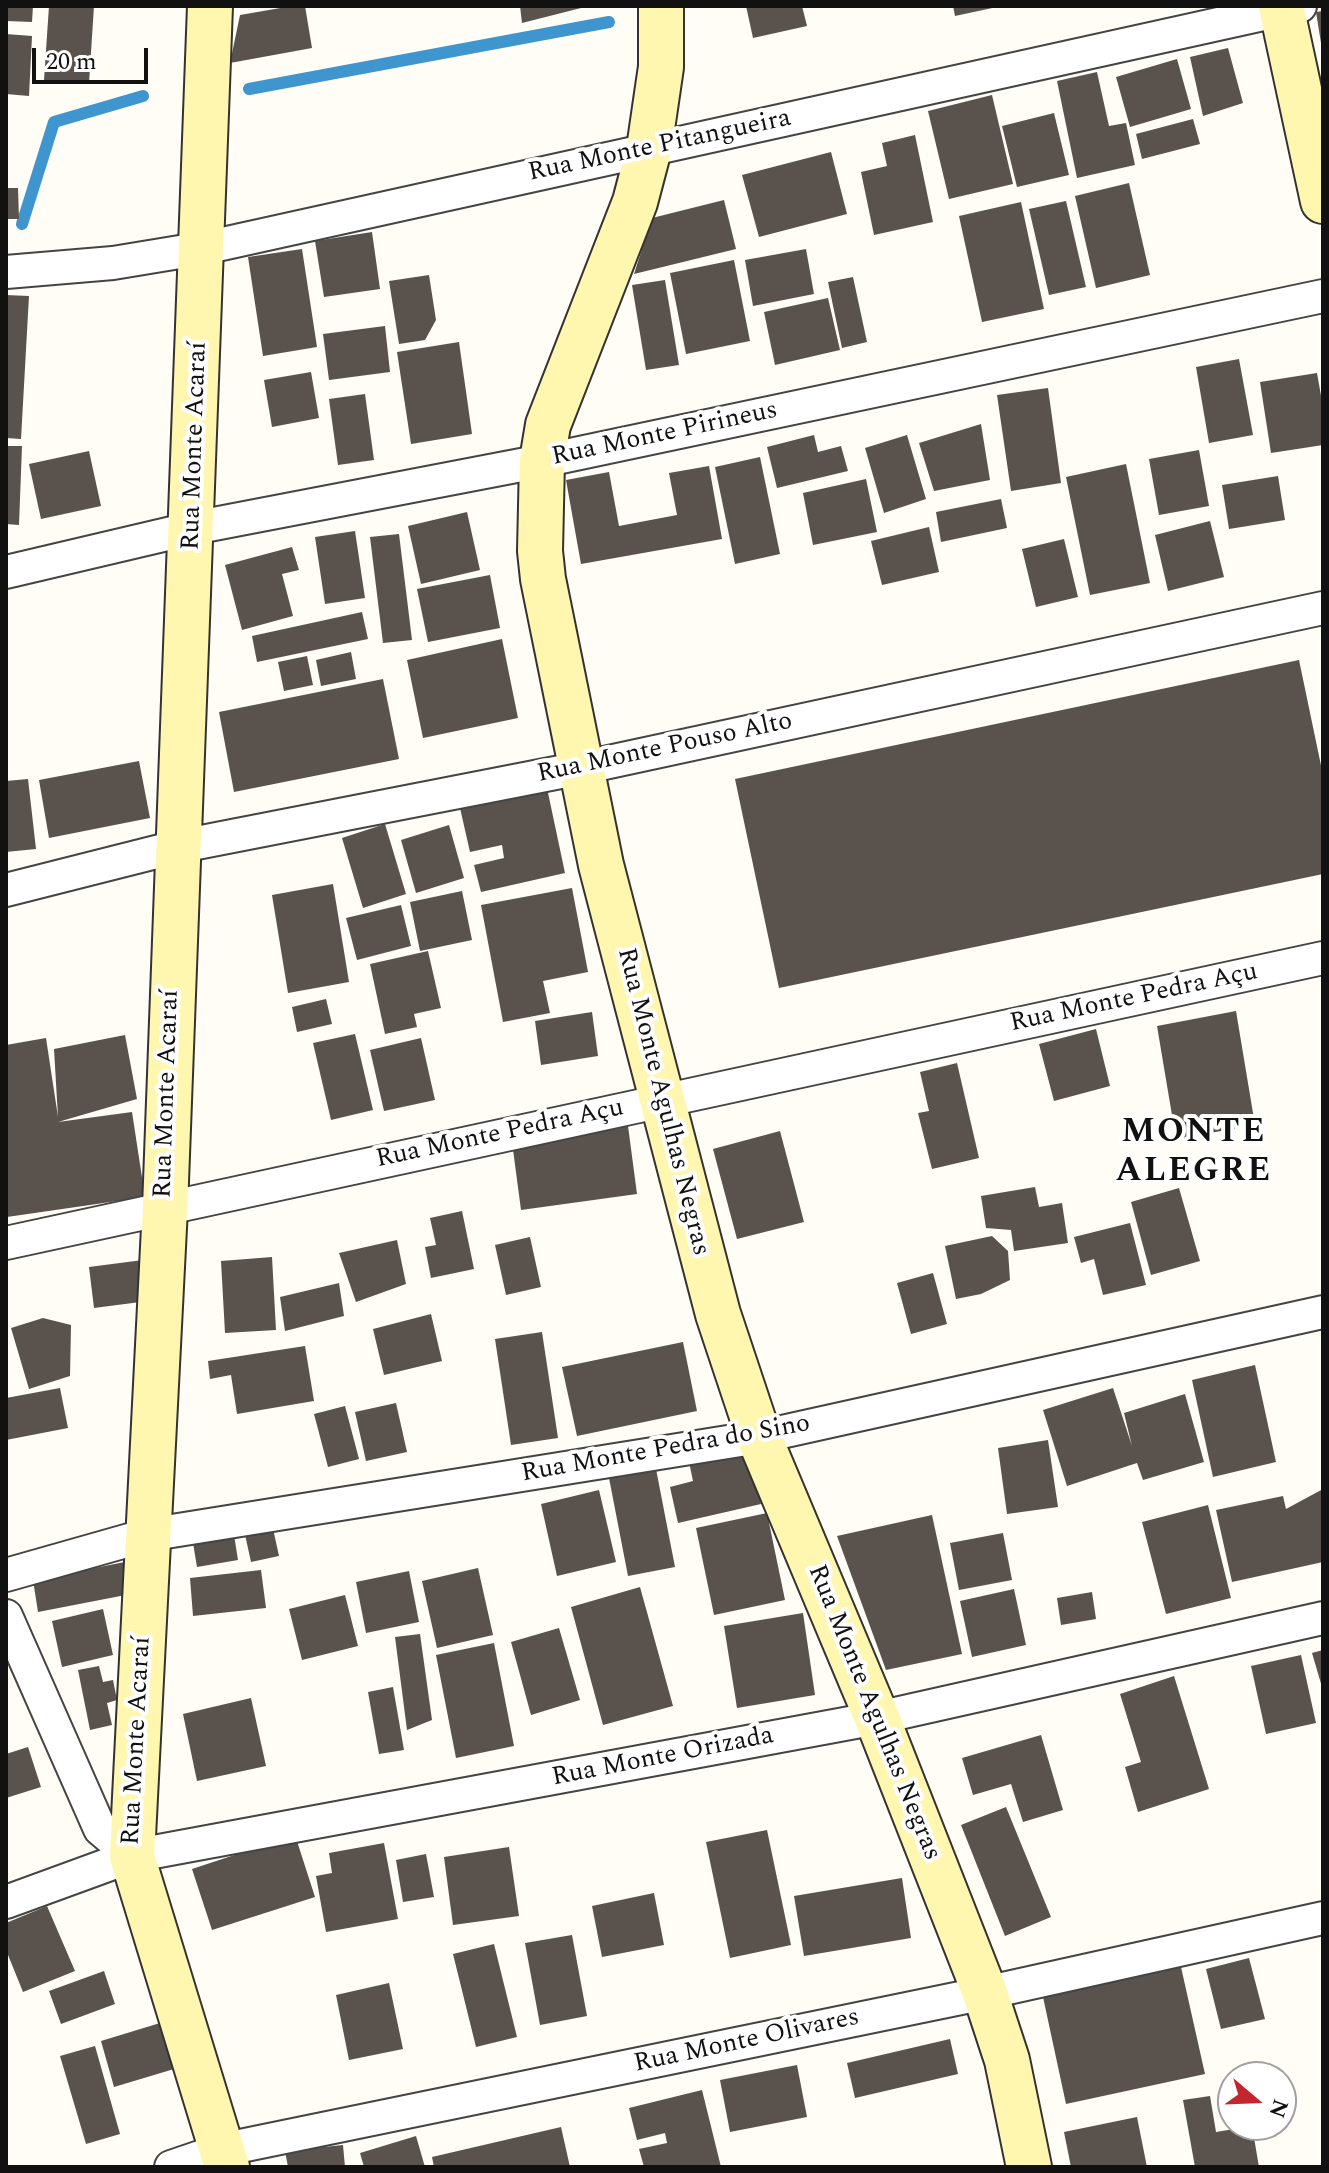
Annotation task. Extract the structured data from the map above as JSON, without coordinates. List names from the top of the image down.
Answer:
{
  "streets": {
    "street": [
      "Rua Monte Pitangueira",
      "Rua Monte Pirineus",
      "Rua Monte Acaraí",
      "Rua Monte Pouso Alto",
      "Rua Monte Pedra Açu",
      "Rua Monte Agulhas Negras",
      "Rua Monte Pedra do Sino",
      "Rua Monte Orizada",
      "Rua Monte Olivares"
    ]
  },
  "crossings": [
    ["Rua Monte Pitangueira", "Rua Monte Acaraí"],
    ["Rua Monte Pitangueira", "Rua Monte Agulhas Negras"],
    ["Rua Monte Pirineus", "Rua Monte Acaraí"],
    ["Rua Monte Pirineus", "Rua Monte Agulhas Negras"],
    ["Rua Monte Acaraí", "Rua Monte Pouso Alto"],
    ["Rua Monte Acaraí", "Rua Monte Pedra Açu"],
    ["Rua Monte Acaraí", "Rua Monte Pedra do Sino"],
    ["Rua Monte Acaraí", "Rua Monte Orizada"],
    ["Rua Monte Acaraí", "Rua Monte Olivares"],
    ["Rua Monte Pouso Alto", "Rua Monte Agulhas Negras"],
    ["Rua Monte Pedra Açu", "Rua Monte Agulhas Negras"],
    ["Rua Monte Agulhas Negras", "Rua Monte Pedra do Sino"],
    ["Rua Monte Agulhas Negras", "Rua Monte Orizada"],
    ["Rua Monte Agulhas Negras", "Rua Monte Olivares"]
  ],
  "districts": ["MONTE ALEGRE"],
  "scale_bar": "20 m",
  "north": "right"
}
